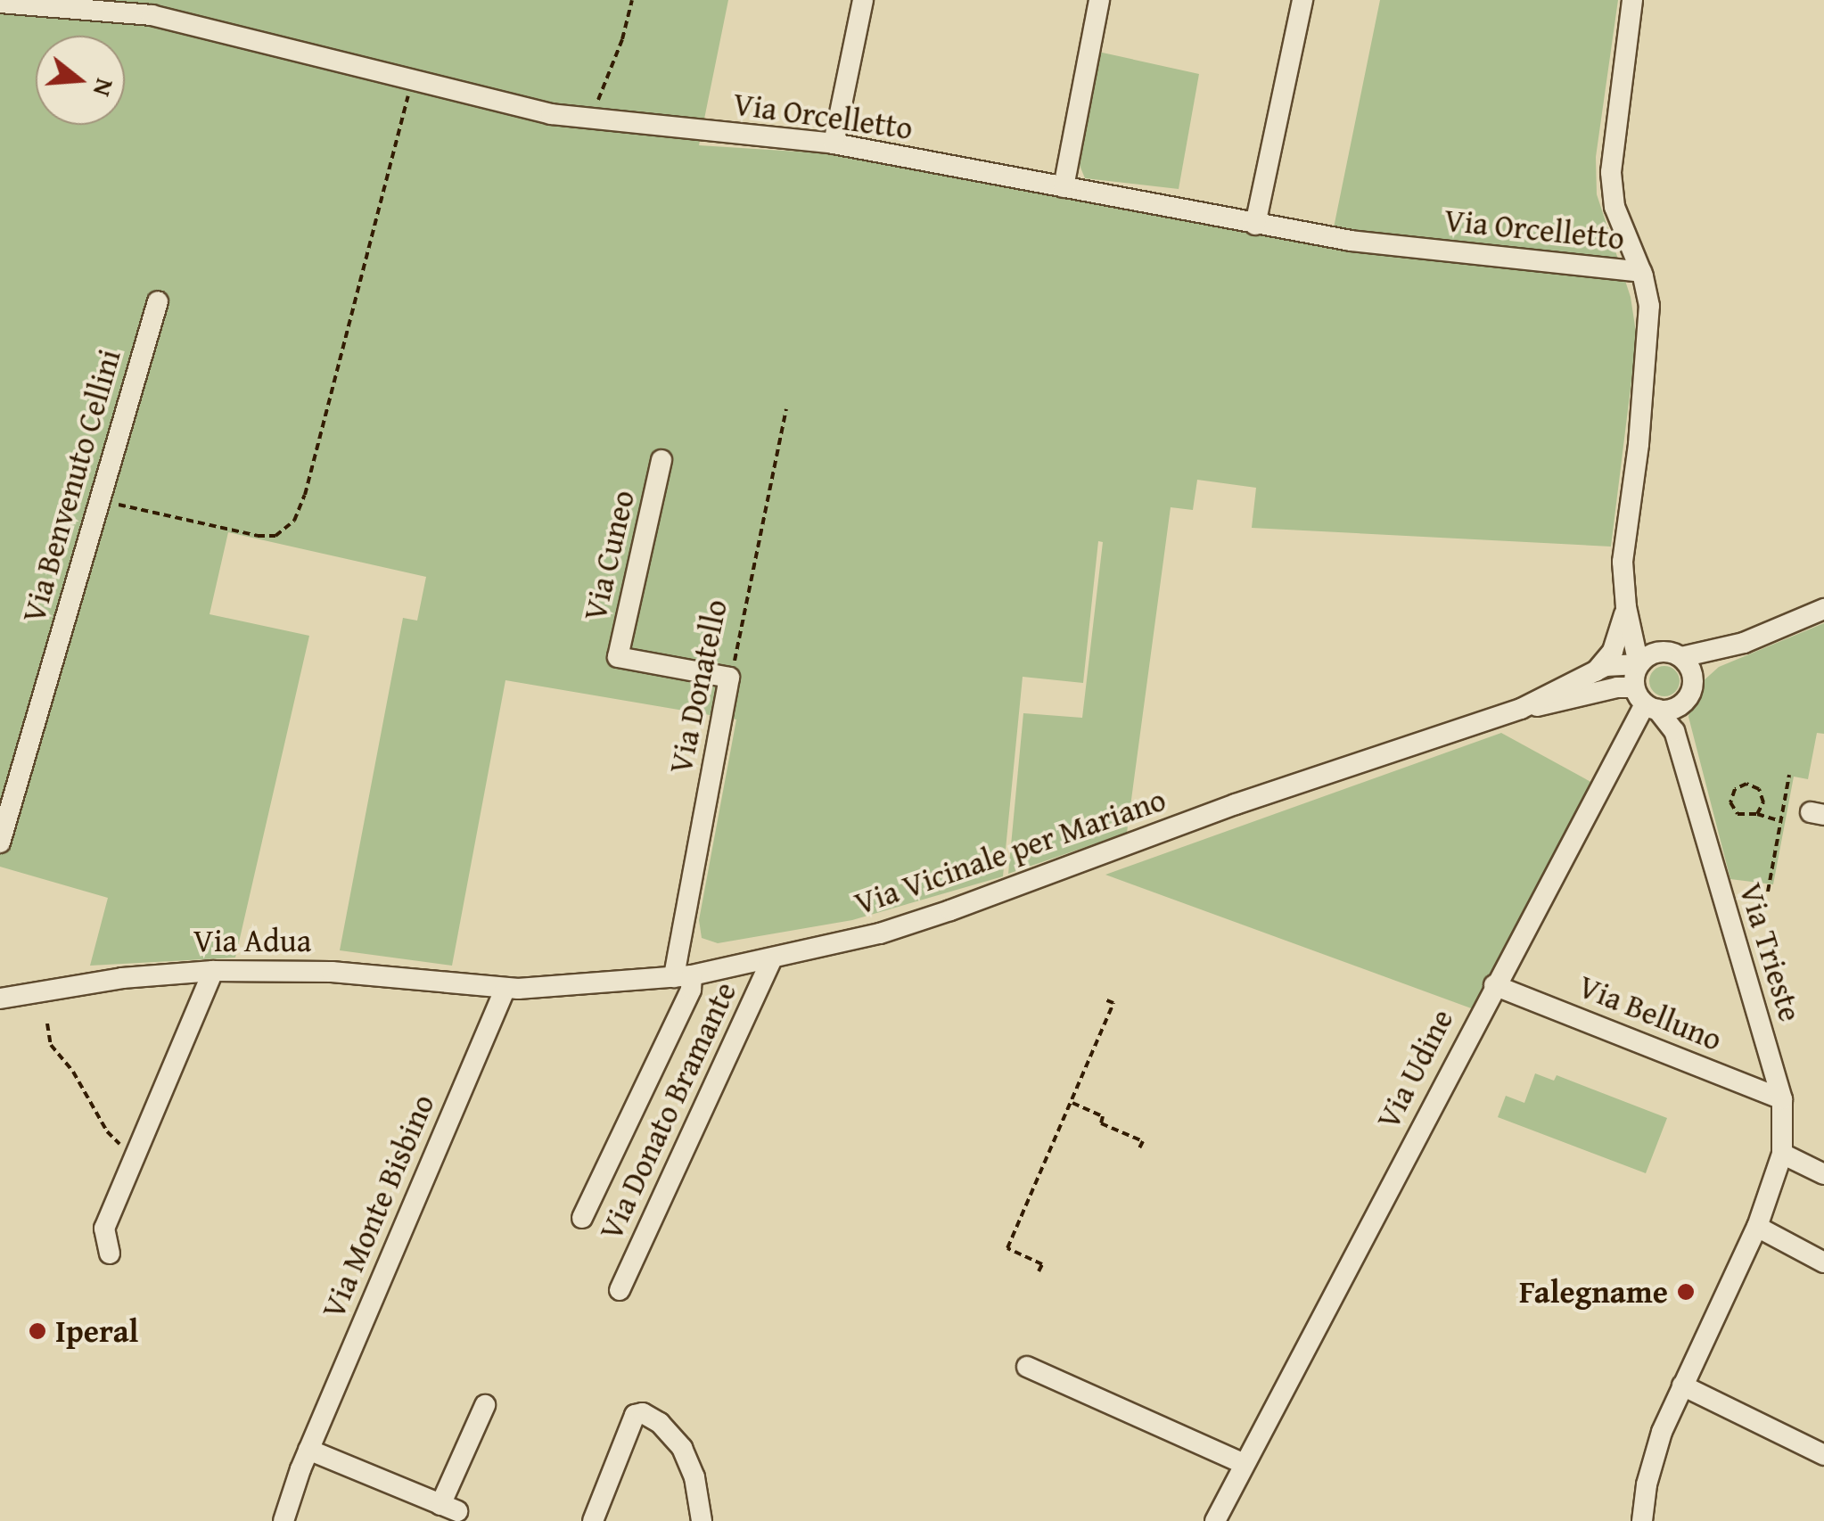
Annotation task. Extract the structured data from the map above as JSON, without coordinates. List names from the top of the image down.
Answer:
{
  "streets": {
    "street": [
      "Via Orcelletto",
      "Via Benvenuto Cellini",
      "Via Cuneo",
      "Via Donatello",
      "Via Vicinale per Mariano",
      "Via Adua",
      "Via Trieste",
      "Via Belluno",
      "Via Udine",
      "Via Donato Bramante",
      "Via Monte Bisbino"
    ]
  },
  "crossings": [
    ["Via Cuneo", "Via Donatello"],
    ["Via Donatello", "Via Vicinale per Mariano"],
    ["Via Vicinale per Mariano", "Via Adua"],
    ["Via Vicinale per Mariano", "Via Donato Bramante"],
    ["Via Vicinale per Mariano", "Via Monte Bisbino"],
    ["Via Adua", "Via Monte Bisbino"],
    ["Via Trieste", "Via Belluno"],
    ["Via Trieste", "Via Udine"],
    ["Via Belluno", "Via Udine"]
  ],
  "places": ["Falegname", "Iperal"],
  "north": "right"
}
